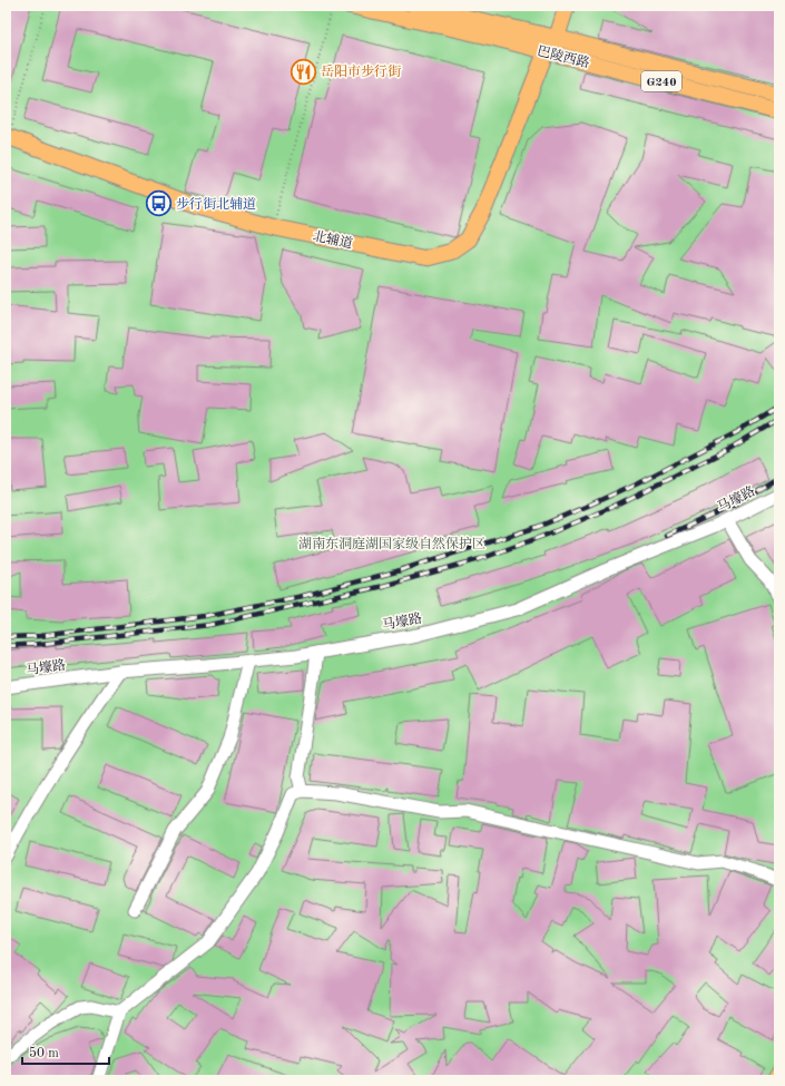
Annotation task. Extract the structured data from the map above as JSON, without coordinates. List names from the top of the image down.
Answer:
{
  "streets": {
    "main road": ["巴陵西路", "G240", "北辅道"],
    "street": ["马壕路"]
  },
  "crossings": [
    ["巴陵西路", "北辅道"]
  ],
  "parks": ["湖南东洞庭湖国家级自然保护区"],
  "places": {
    "restaurant": ["岳阳市步行街"],
    "bus stop": ["步行街北辅道"]
  },
  "scale_bar": "50 m"
}
